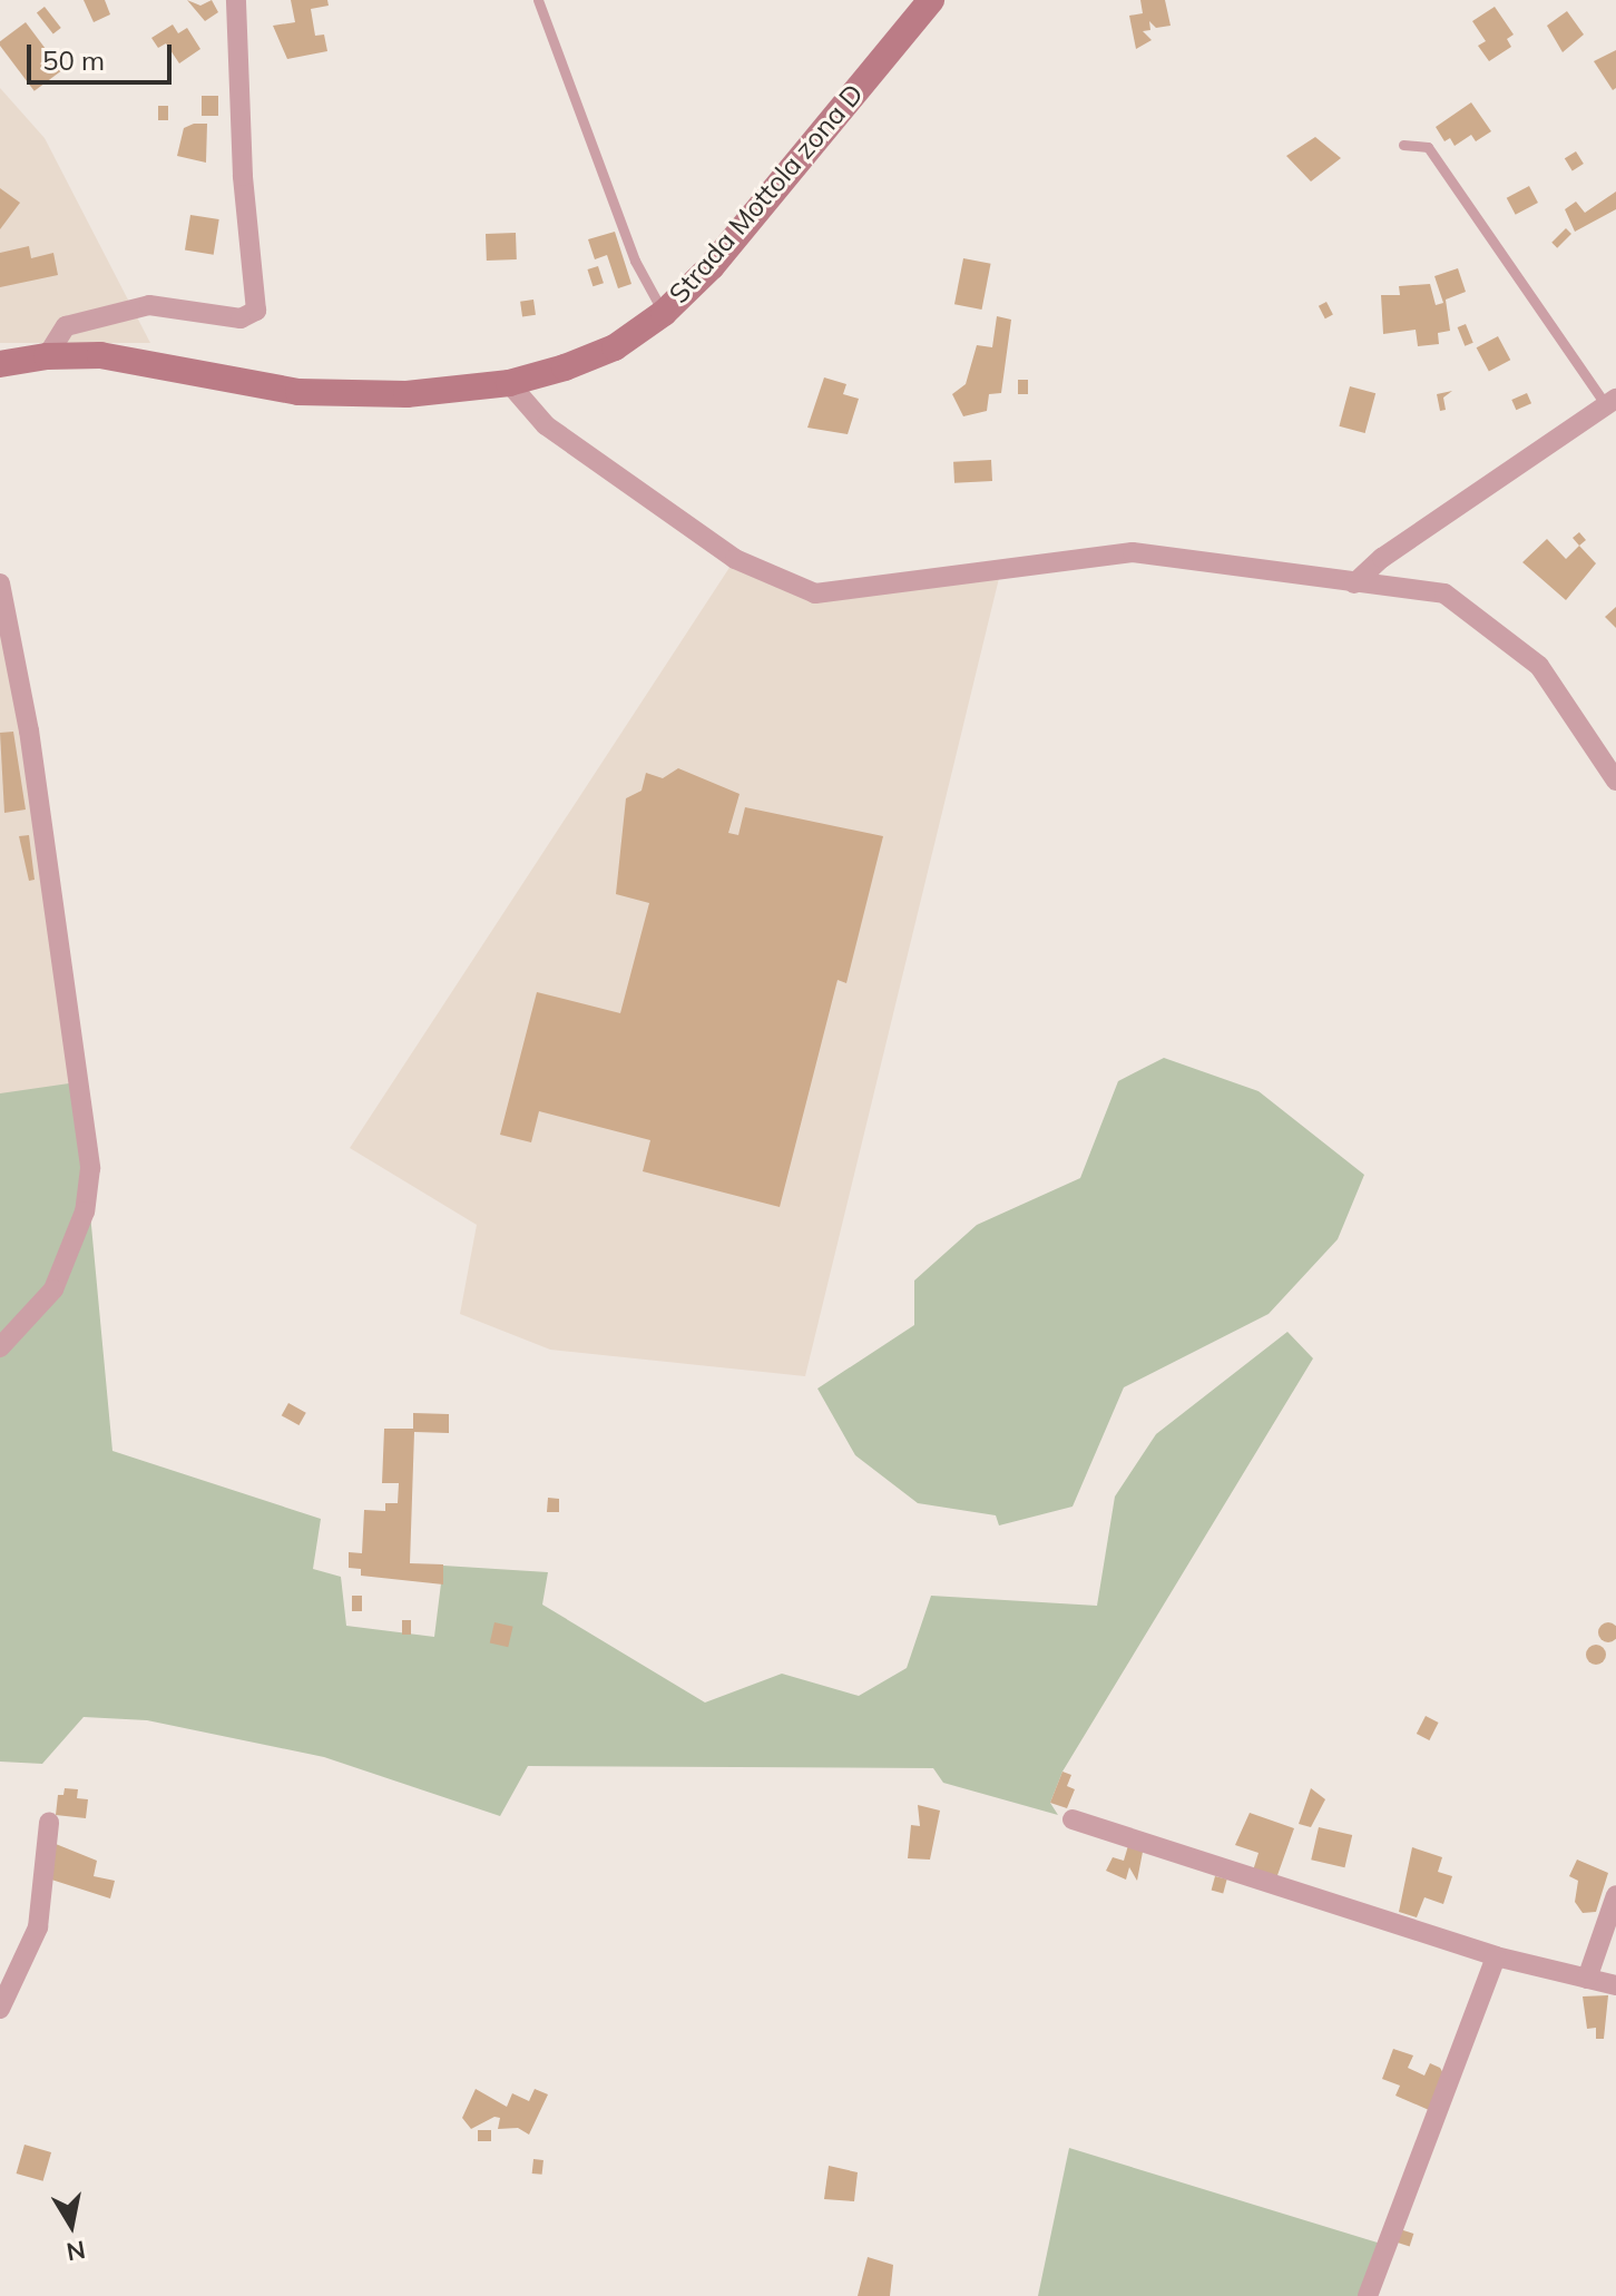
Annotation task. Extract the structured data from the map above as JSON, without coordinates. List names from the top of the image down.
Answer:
{
  "streets": {
    "main road": ["Strada Mottola zona D"]
  },
  "scale_bar": "50 m",
  "north": "bottom"
}
